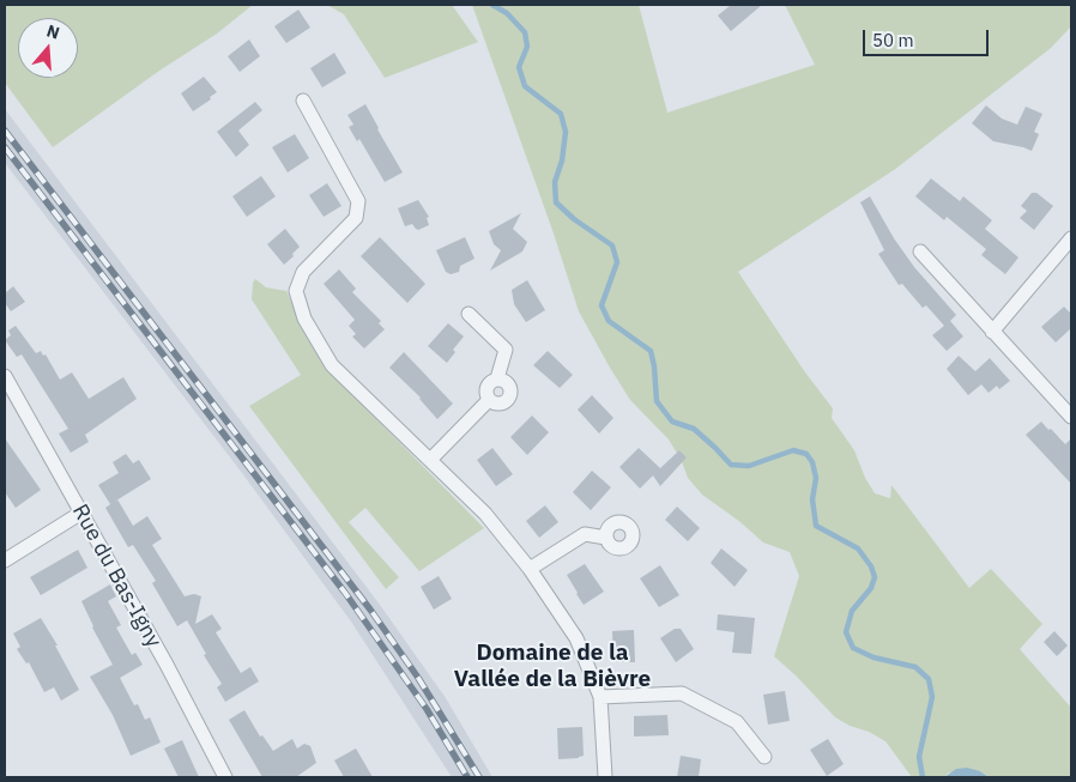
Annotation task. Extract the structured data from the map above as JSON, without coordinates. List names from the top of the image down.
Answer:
{
  "streets": {
    "street": ["Rue du Bas-Igny"]
  },
  "districts": ["Domaine de la Vallée de la Bièvre"],
  "scale_bar": "50 m",
  "north": "top"
}
